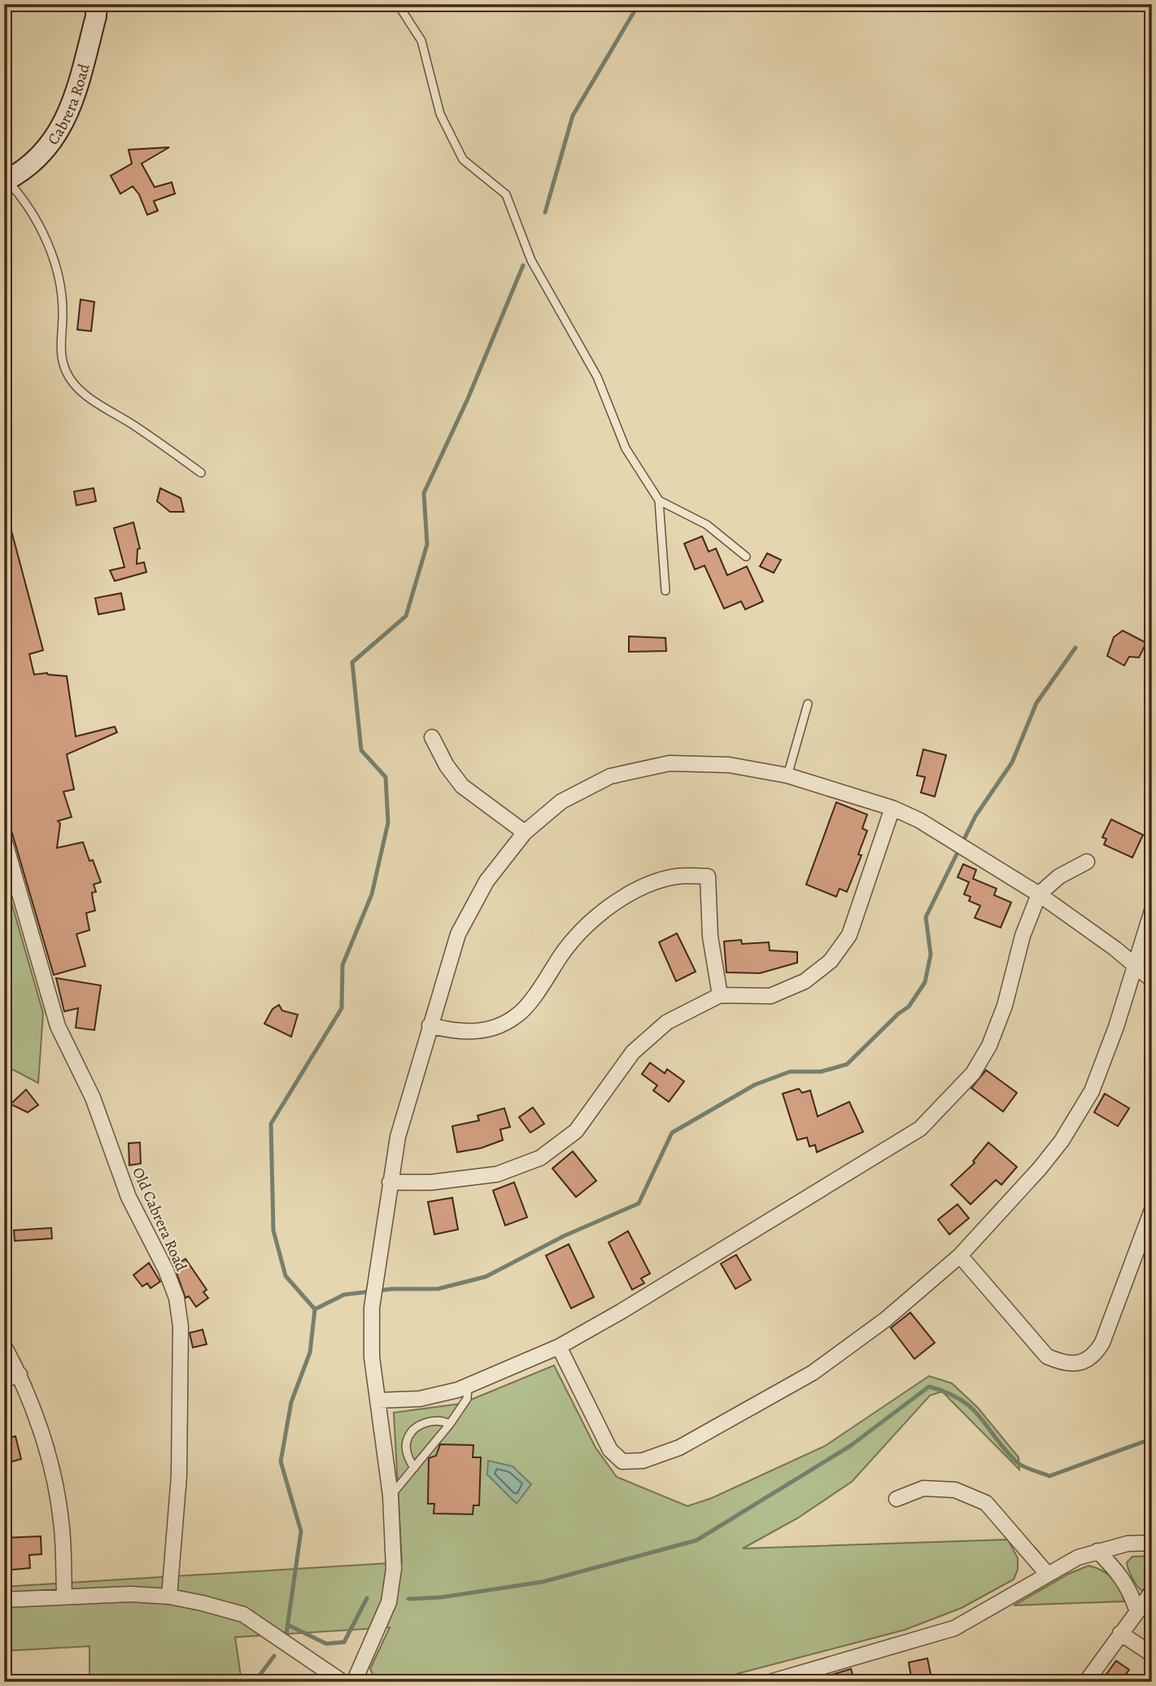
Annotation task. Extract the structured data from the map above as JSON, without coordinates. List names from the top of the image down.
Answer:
{
  "streets": {
    "main road": ["Cabrera Road"],
    "street": ["Old Cabrera Road"]
  }
}
